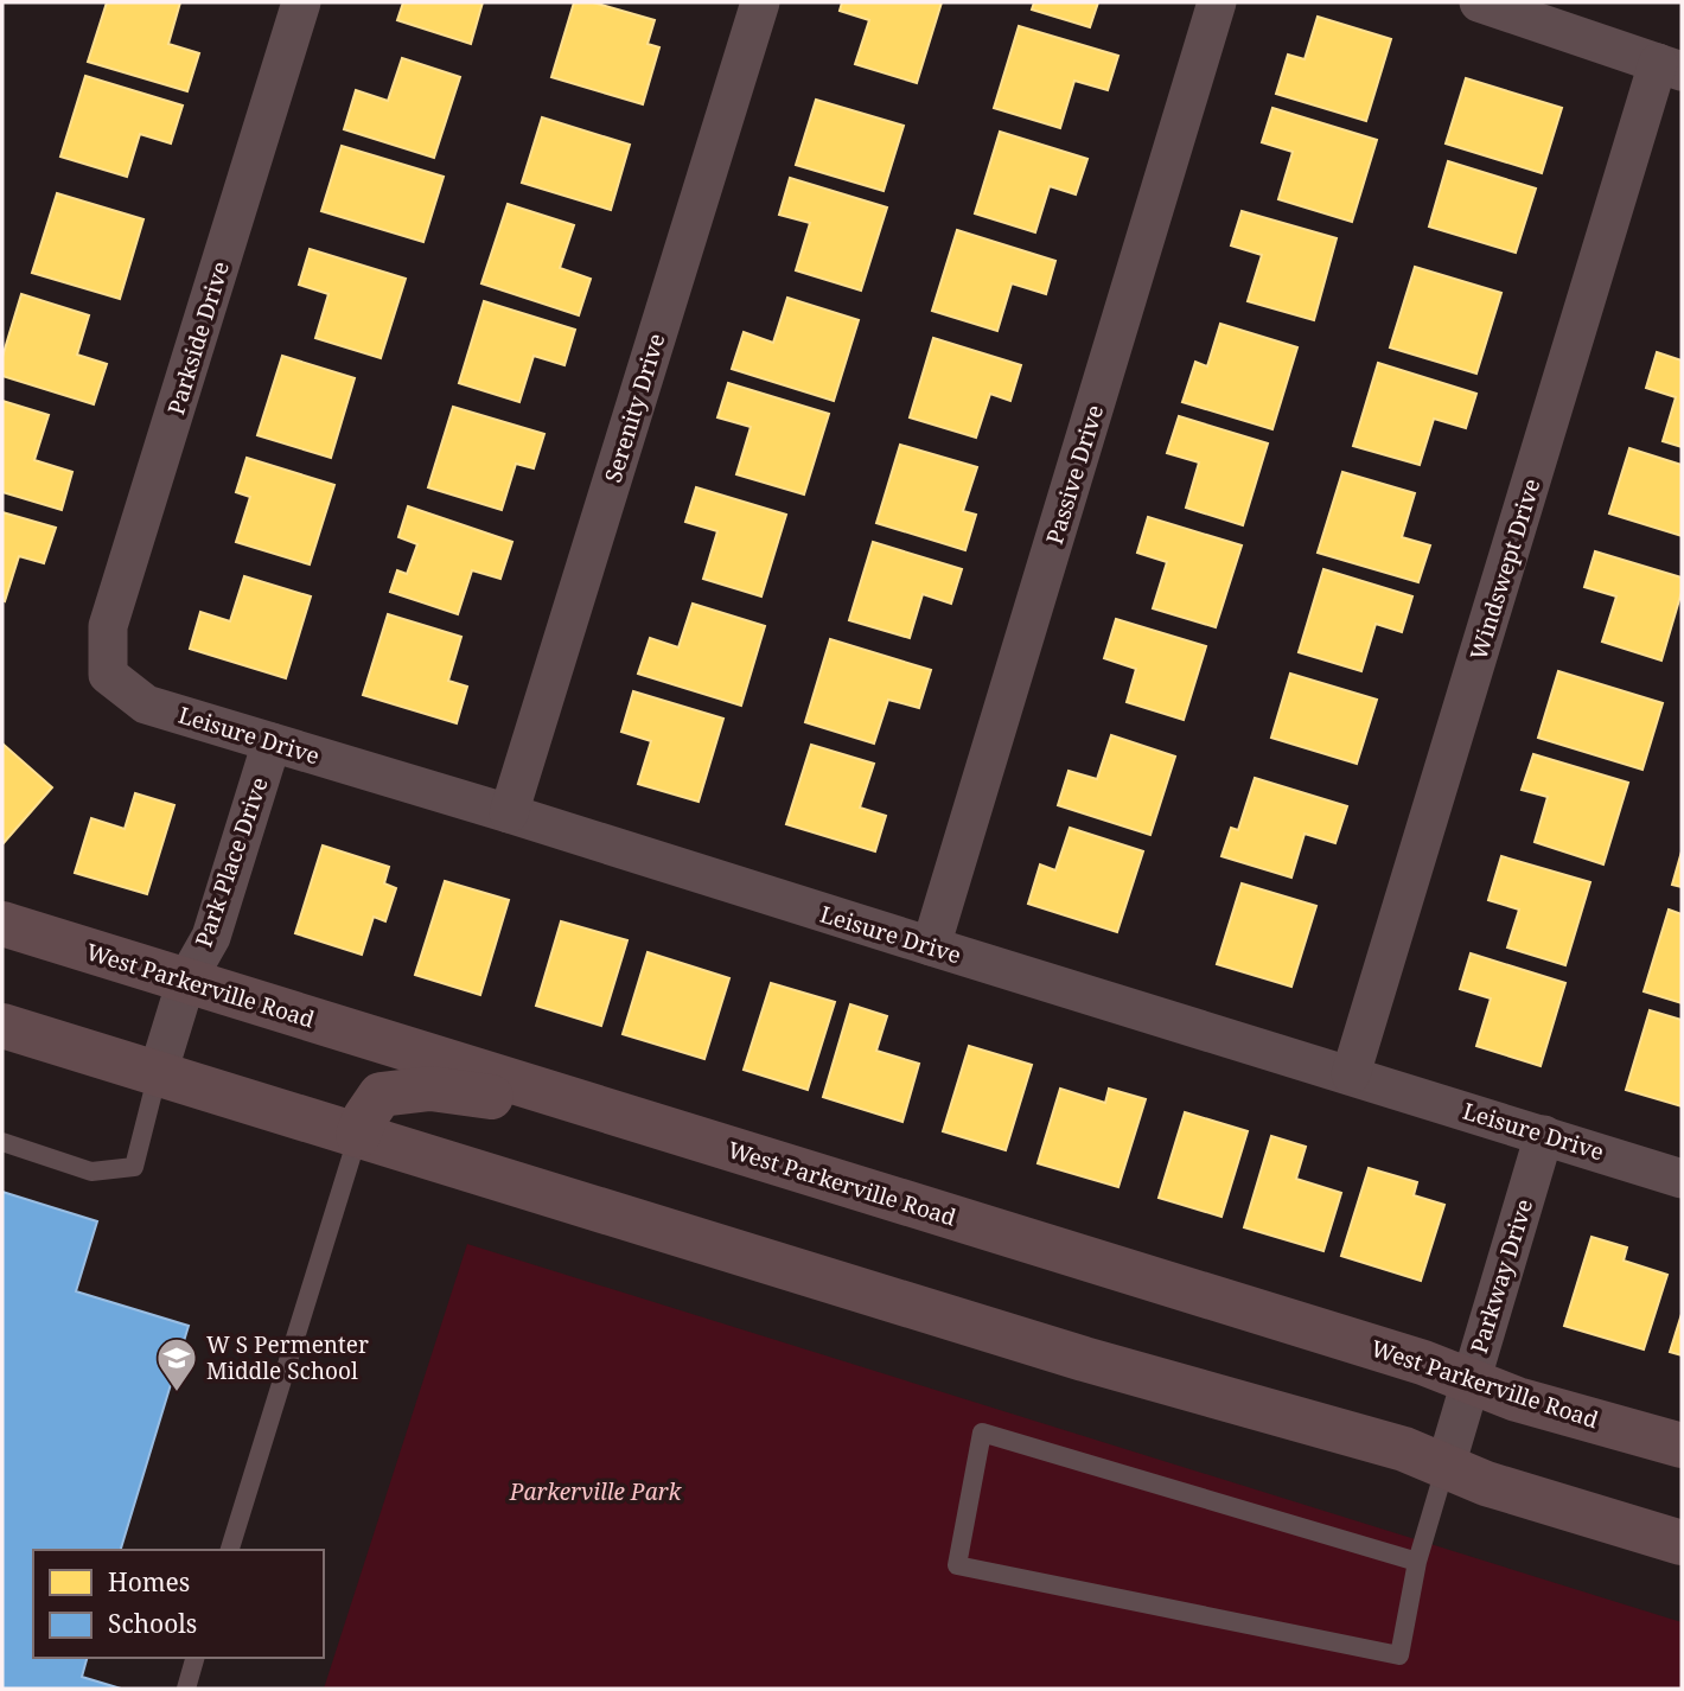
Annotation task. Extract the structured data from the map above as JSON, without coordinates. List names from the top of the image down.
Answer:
{
  "streets": {
    "main road": ["West Parkerville Road"],
    "street": [
      "Parkside Drive",
      "Serenity Drive",
      "Passive Drive",
      "Windswept Drive",
      "Leisure Drive",
      "Park Place Drive",
      "Parkway Drive"
    ]
  },
  "crossings": [
    ["Parkside Drive", "Leisure Drive"],
    ["Serenity Drive", "Leisure Drive"],
    ["Passive Drive", "Leisure Drive"],
    ["Windswept Drive", "Leisure Drive"],
    ["Leisure Drive", "Park Place Drive"],
    ["Leisure Drive", "Parkway Drive"],
    ["Park Place Drive", "West Parkerville Road"],
    ["West Parkerville Road", "Parkway Drive"]
  ],
  "parks": ["Parkerville Park"],
  "places": {
    "school or university": ["W S Permenter Middle School"]
  },
  "legend": ["Homes", "Schools"]
}
